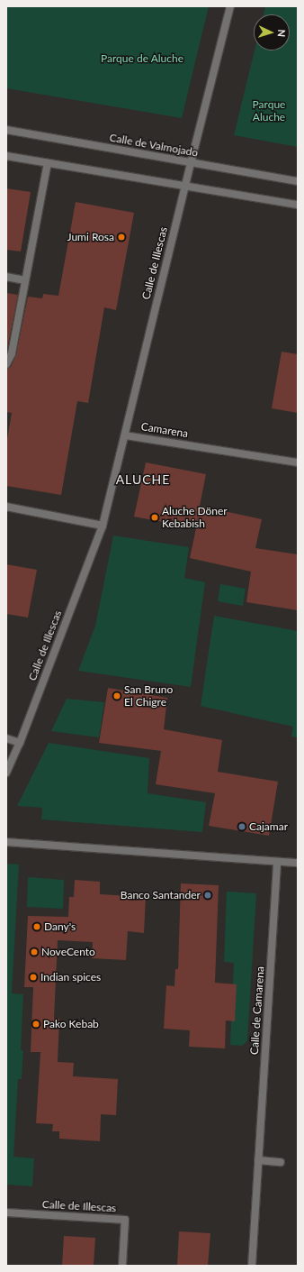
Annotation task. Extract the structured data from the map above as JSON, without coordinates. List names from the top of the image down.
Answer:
{
  "streets": {
    "street": [
      "Calle de Valmojado",
      "Calle de Illescas",
      "Camarena",
      "Calle de Camarena"
    ]
  },
  "crossings": [
    ["Calle de Valmojado", "Calle de Illescas"],
    ["Calle de Illescas", "Camarena"]
  ],
  "districts": ["ALUCHE"],
  "parks": ["Parque de Aluche", "Parque Aluche"],
  "places": [
    "Jumi Rosa",
    "Aluche Döner Kebabish",
    "San Bruno El Chigre",
    "Cajamar",
    "Banco Santander",
    "Dany's",
    "NoveCento",
    "Indian spices",
    "Pako Kebab"
  ],
  "north": "right"
}
